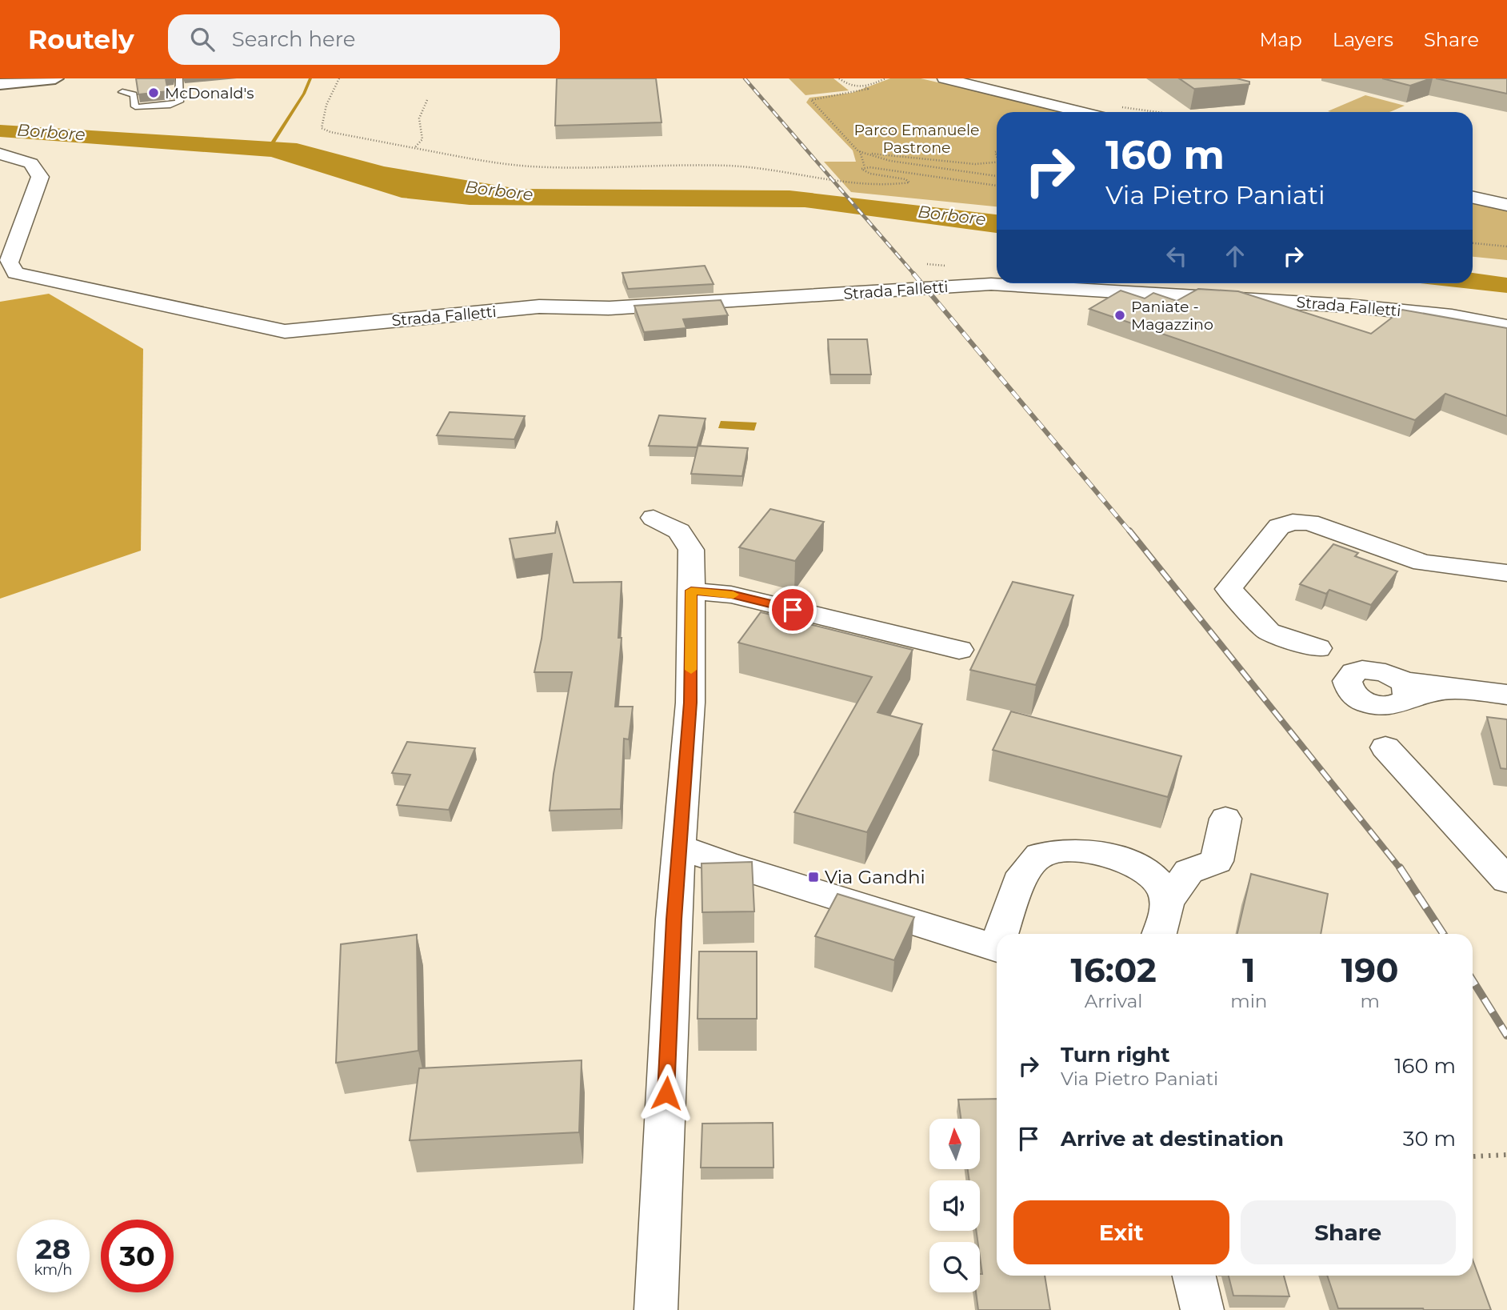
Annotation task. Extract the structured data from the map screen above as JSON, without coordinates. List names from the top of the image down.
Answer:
{
  "streets": {
    "street": ["Strada Falletti"]
  },
  "water": ["Borbore"],
  "parks": ["Parco Emanuele Pastrone"],
  "places": {
    "other": ["McDonald's", "Paniate - Magazzino"],
    "transit": ["Via Gandhi"]
  },
  "north": "top",
  "page": {
    "header": "Routely",
    "search": "Search here",
    "nav": ["Map", "Layers", "Share"],
    "turn": ["160 m", "Via Pietro Paniati"],
    "eta": [
      "16:02",
      "Arrival",
      "1",
      "min",
      "190",
      "m"
    ],
    "list": [
      {
        "name": "Turn right",
        "note": "Via Pietro Paniati",
        "value": "160 m"
      },
      {
        "name": "Arrive at destination",
        "value": "30 m"
      }
    ],
    "buttons": ["Exit", "Share"],
    "speed": "28 km/h",
    "limit": "30"
  }
}
